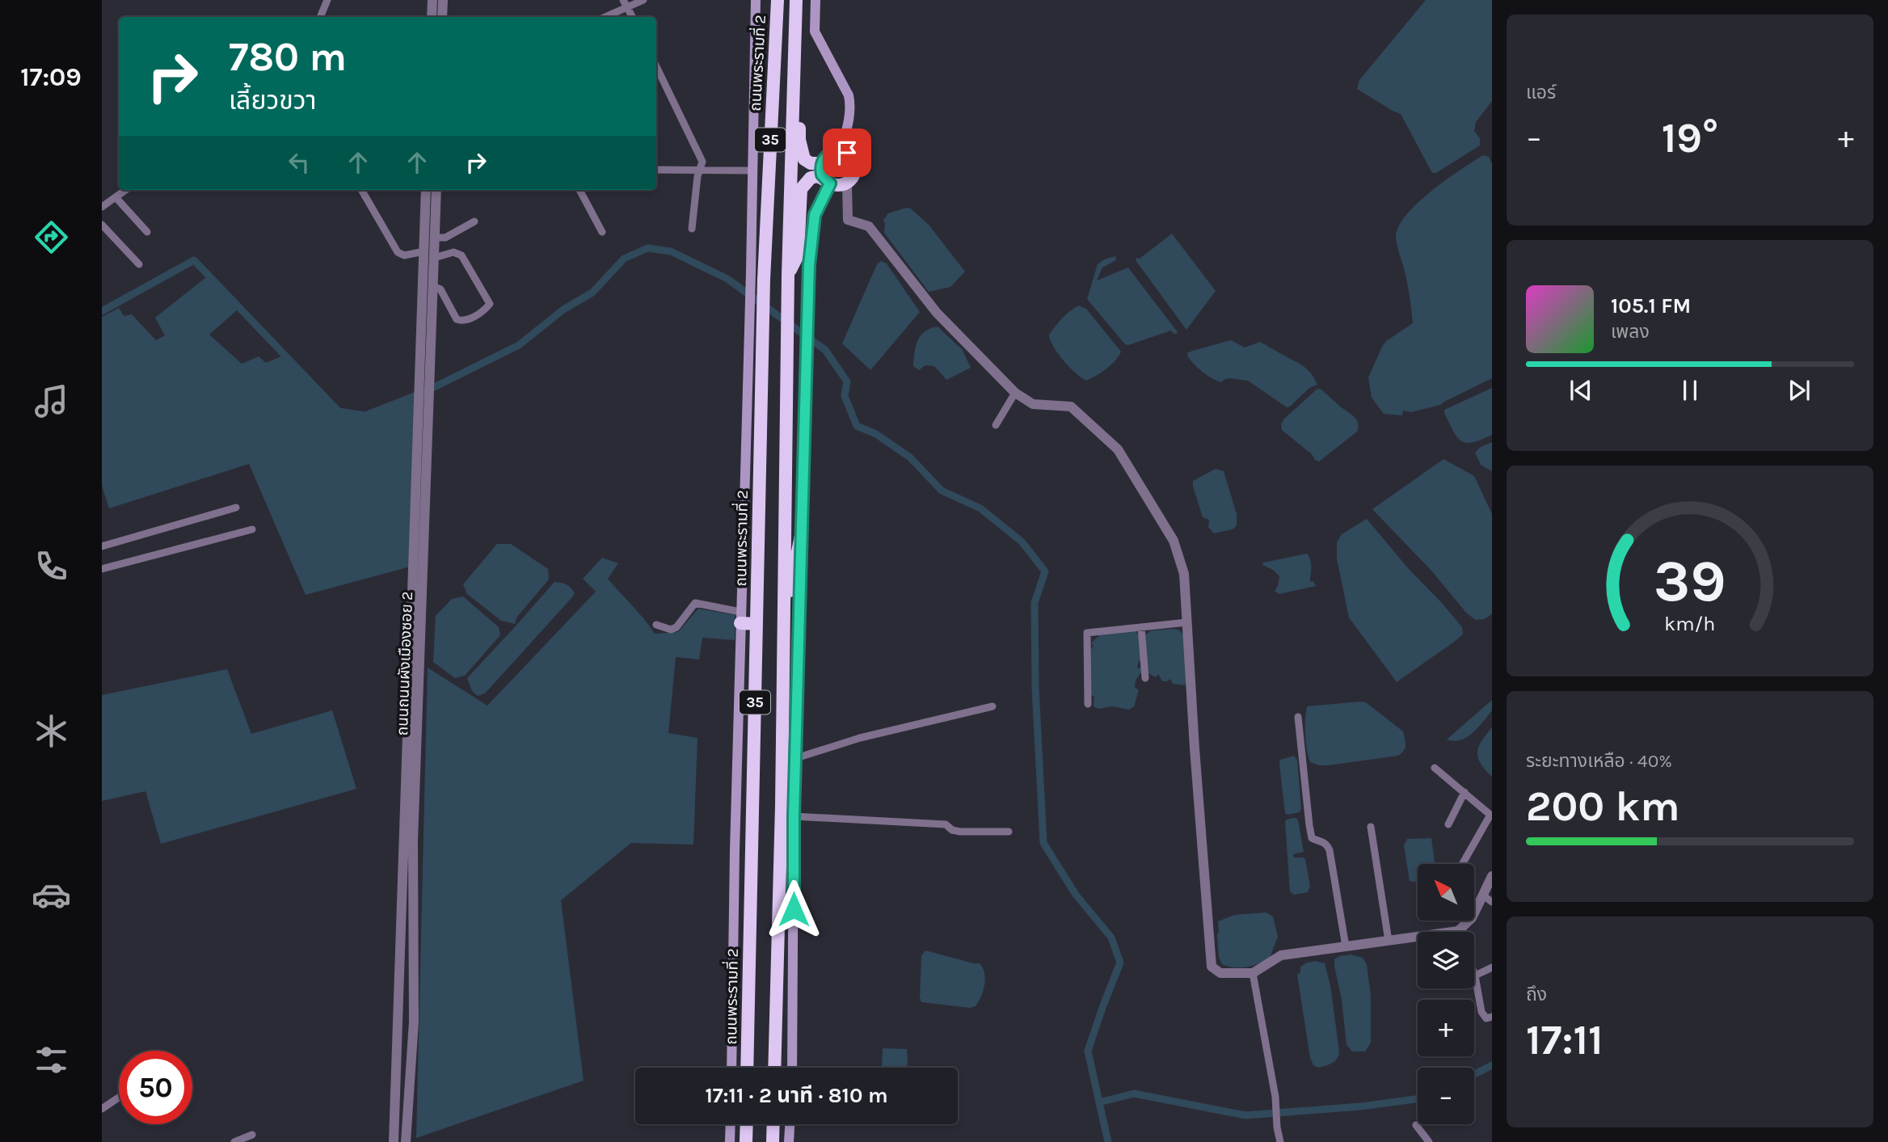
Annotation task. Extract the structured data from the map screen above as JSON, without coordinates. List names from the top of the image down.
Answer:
{
  "streets": {
    "highway": ["ถนนพระรามที่ 2", "35"],
    "street": ["ถนนถนนผังเมืองซอย 2"]
  },
  "north": "top left",
  "page": {
    "tabs": "17:09",
    "tile": [
      "แอร์",
      ["ระยะทางเหลือ · 40%", "200 km"],
      ["ถึง", "17:11"]
    ],
    "turn": ["780 m", "เลี้ยวขวา"],
    "heat": ["−", "19°", "+"],
    "song": ["105.1 FM", "เพลง"],
    "map_buttons": ["+", "−"],
    "limit": "50",
    "trip": "17:11 · 2 นาที · 810 m",
    "gauge": ["39", "km/h"]
  }
}
